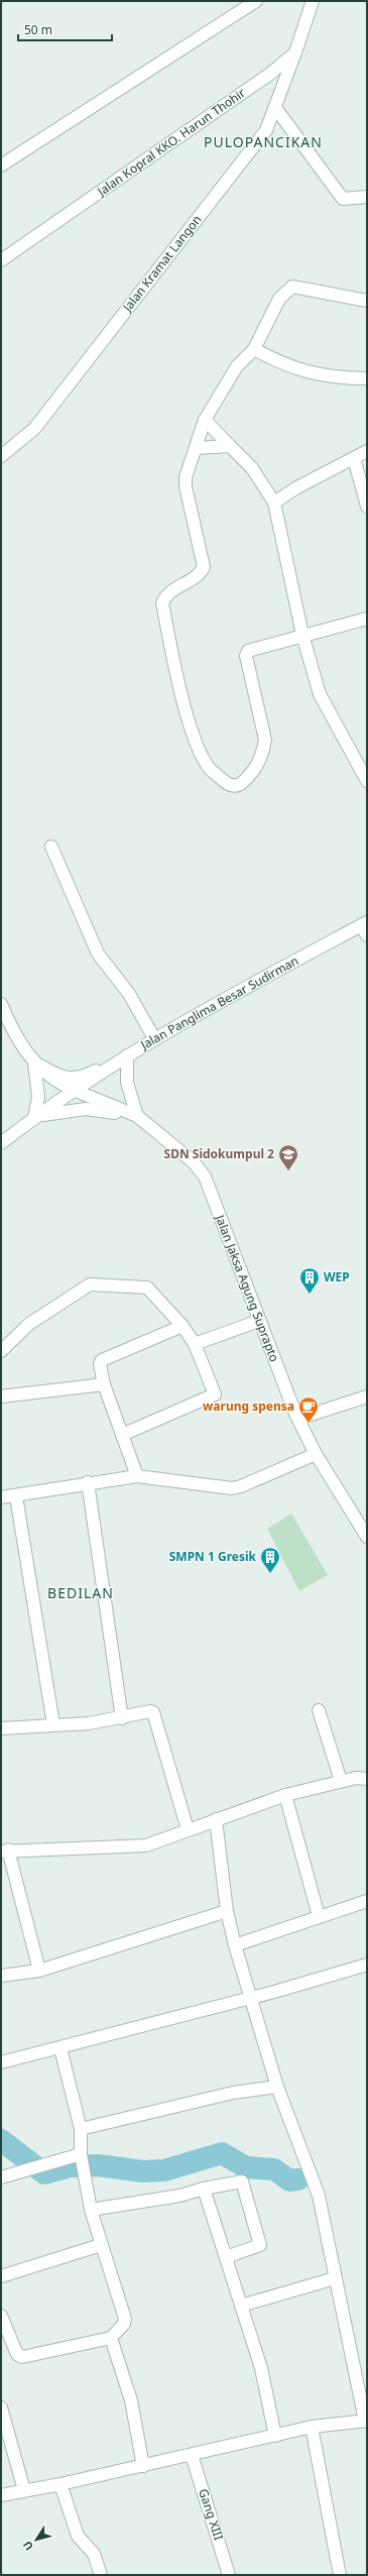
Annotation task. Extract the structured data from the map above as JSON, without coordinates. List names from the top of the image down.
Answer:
{
  "streets": {
    "street": [
      "Jalan Kopral KKO. Harun Thohir",
      "Jalan Kramat Langon",
      "Jalan Panglima Besar Sudirman",
      "Jalan Jaksa Agung Suprapto",
      "Gang XIII"
    ]
  },
  "crossings": [
    ["Jalan Kopral KKO. Harun Thohir", "Jalan Kramat Langon"],
    ["Jalan Panglima Besar Sudirman", "Jalan Jaksa Agung Suprapto"]
  ],
  "districts": ["PULOPANCIKAN", "BEDILAN"],
  "places": {
    "school or university": ["SDN Sidokumpul 2"],
    "building": ["WEP", "SMPN 1 Gresik"],
    "cafe": ["warung spensa"]
  },
  "scale_bar": "50 m",
  "north": "bottom left"
}
